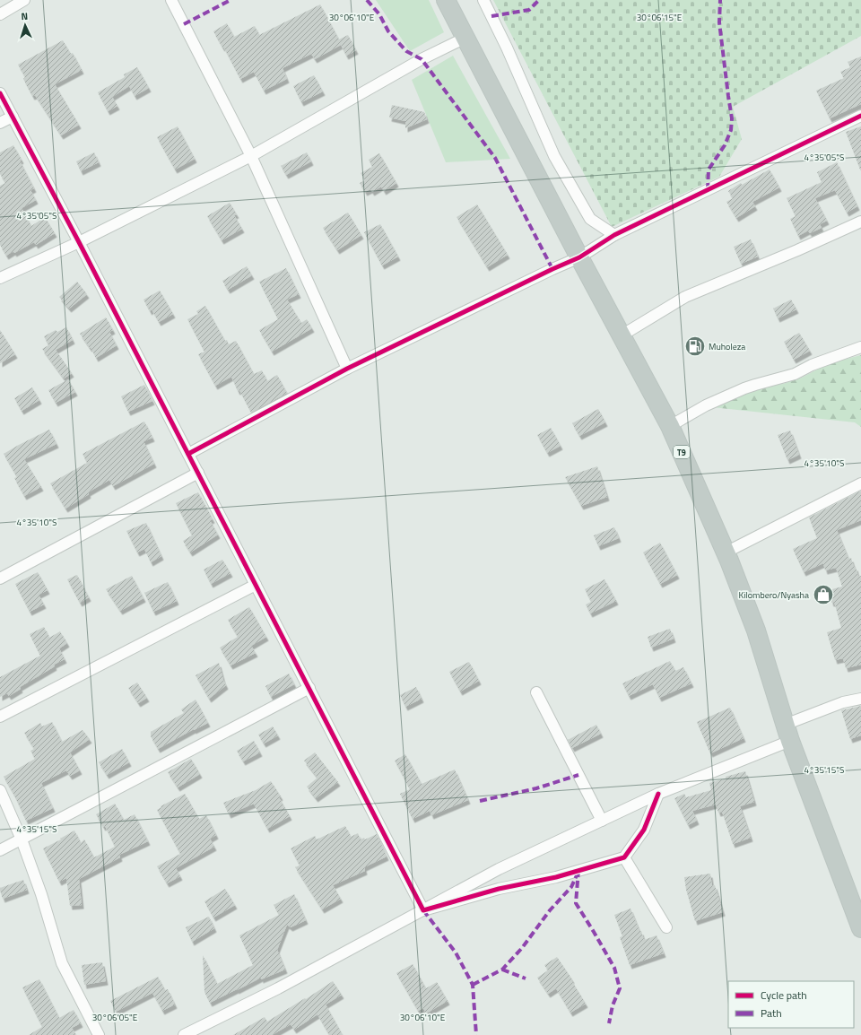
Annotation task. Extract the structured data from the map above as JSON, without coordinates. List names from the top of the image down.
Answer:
{
  "streets": {
    "highway": ["T9"]
  },
  "places": {
    "fuel station": ["Muholeza"],
    "shop": ["Kilombero/Nyasha"]
  },
  "legend": ["Cycle path", "Path"],
  "north": "top",
  "coordinates": [
    "30°06'10\"E",
    "30°06'15\"E",
    "4°35'05\"S",
    "4°35'10\"S",
    "4°35'15\"S",
    "30°06'05\"E"
  ]
}
